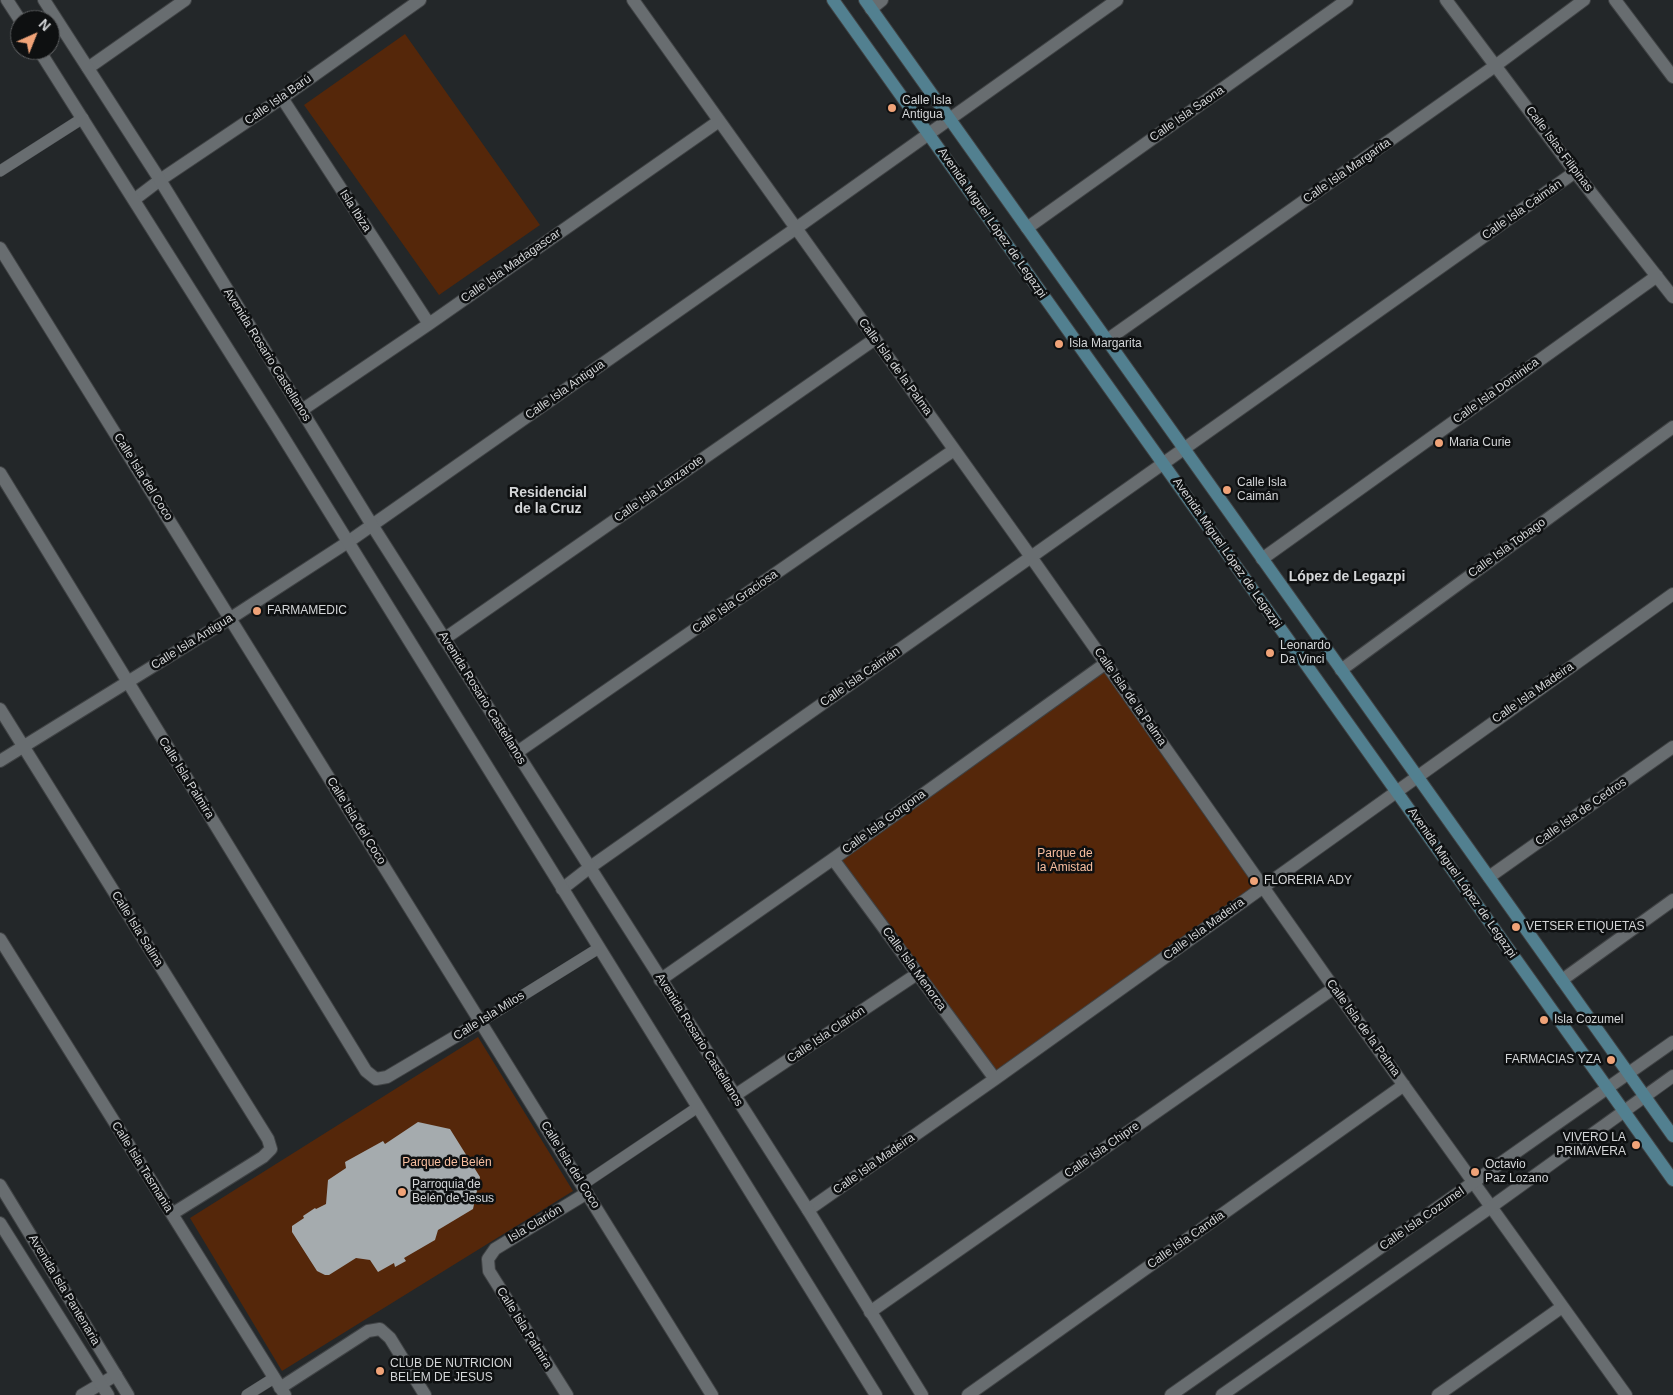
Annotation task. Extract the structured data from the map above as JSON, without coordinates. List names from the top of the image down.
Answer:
{
  "streets": {
    "main road": ["Avenida Miguel López de Legazpi"],
    "street": [
      "Calle Isla Barú",
      "Calle Isla Saona",
      "Calle Islas Filipinas",
      "Calle Isla Margarita",
      "Calle Isla Caimán",
      "Isla Ibiza",
      "Calle Isla Madagascar",
      "Avenida Rosario Castellanos",
      "Calle Isla de la Palma",
      "Calle Isla Antigua",
      "Calle Isla Dominica",
      "Calle Isla del Coco",
      "Calle Isla Lanzarote",
      "Calle Isla Tobago",
      "Calle Isla Graciosa",
      "Calle Isla Madeira",
      "Calle Isla Palmira",
      "Calle Isla de Cedros",
      "Calle Isla Gorgona",
      "Calle Isla Salina",
      "Calle Isla Menorca",
      "Calle Isla Milos",
      "Calle Isla Clarión",
      "Calle Isla Chipre",
      "Calle Isla Tasmania",
      "Calle Isla Cozumel",
      "Isla Clarión",
      "Calle Isla Candia",
      "Avenida Isla Pantenaria"
    ]
  },
  "crossings": [
    ["Calle Isla Barú", "Isla Ibiza"],
    ["Calle Isla Barú", "Avenida Rosario Castellanos"],
    ["Calle Isla Saona", "Avenida Miguel López de Legazpi"],
    ["Calle Islas Filipinas", "Calle Isla Margarita"],
    ["Calle Islas Filipinas", "Calle Isla Caimán"],
    ["Calle Islas Filipinas", "Calle Isla Dominica"],
    ["Calle Isla Margarita", "Avenida Miguel López de Legazpi"],
    ["Calle Isla Caimán", "Avenida Miguel López de Legazpi"],
    ["Calle Isla Caimán", "Avenida Rosario Castellanos"],
    ["Calle Isla Caimán", "Calle Isla de la Palma"],
    ["Isla Ibiza", "Calle Isla Madagascar"],
    ["Avenida Miguel López de Legazpi", "Calle Isla Antigua"],
    ["Avenida Miguel López de Legazpi", "Calle Isla Dominica"],
    ["Avenida Miguel López de Legazpi", "Calle Isla Tobago"],
    ["Avenida Miguel López de Legazpi", "Calle Isla Madeira"],
    ["Avenida Miguel López de Legazpi", "Calle Isla de Cedros"],
    ["Avenida Miguel López de Legazpi", "Calle Isla Cozumel"],
    ["Calle Isla Madagascar", "Avenida Rosario Castellanos"],
    ["Calle Isla Madagascar", "Calle Isla de la Palma"],
    ["Avenida Rosario Castellanos", "Calle Isla Antigua"],
    ["Avenida Rosario Castellanos", "Calle Isla Lanzarote"],
    ["Avenida Rosario Castellanos", "Calle Isla Graciosa"],
    ["Avenida Rosario Castellanos", "Calle Isla Madeira"],
    ["Avenida Rosario Castellanos", "Calle Isla Gorgona"],
    ["Avenida Rosario Castellanos", "Calle Isla Clarión"],
    ["Avenida Rosario Castellanos", "Calle Isla Chipre"],
    ["Calle Isla de la Palma", "Calle Isla Antigua"],
    ["Calle Isla de la Palma", "Calle Isla Lanzarote"],
    ["Calle Isla de la Palma", "Calle Isla Graciosa"],
    ["Calle Isla de la Palma", "Calle Isla Madeira"],
    ["Calle Isla de la Palma", "Calle Isla Gorgona"],
    ["Calle Isla de la Palma", "Calle Isla Chipre"],
    ["Calle Isla de la Palma", "Calle Isla Cozumel"],
    ["Calle Isla de la Palma", "Calle Isla Candia"],
    ["Calle Isla Antigua", "Calle Isla del Coco"],
    ["Calle Isla Antigua", "Calle Isla Palmira"],
    ["Calle Isla Antigua", "Calle Isla Salina"],
    ["Calle Isla del Coco", "Calle Isla Milos"],
    ["Calle Isla del Coco", "Isla Clarión"],
    ["Calle Isla Madeira", "Calle Isla Menorca"],
    ["Calle Isla Palmira", "Calle Isla Milos"],
    ["Calle Isla Palmira", "Isla Clarión"],
    ["Calle Isla Gorgona", "Calle Isla Menorca"],
    ["Calle Isla Salina", "Calle Isla Tasmania"],
    ["Calle Isla Menorca", "Calle Isla Clarión"]
  ],
  "districts": ["Residencial de la Cruz", "López de Legazpi"],
  "parks": ["Parque de la Amistad", "Parque de Belén"],
  "places": [
    "Calle Isla Antigua",
    "Isla Margarita",
    "Maria Curie",
    "Calle Isla Caimán",
    "FARMAMEDIC",
    "Leonardo Da Vinci",
    "FLORERIA ADY",
    "VETSER ETIQUETAS",
    "Isla Cozumel",
    "FARMACIAS YZA",
    "VIVERO LA PRIMAVERA",
    "Octavio Paz Lozano",
    "Parroquia de Belén de Jesus",
    "CLUB DE NUTRICION BELEM DE JESUS"
  ],
  "north": "top right"
}
